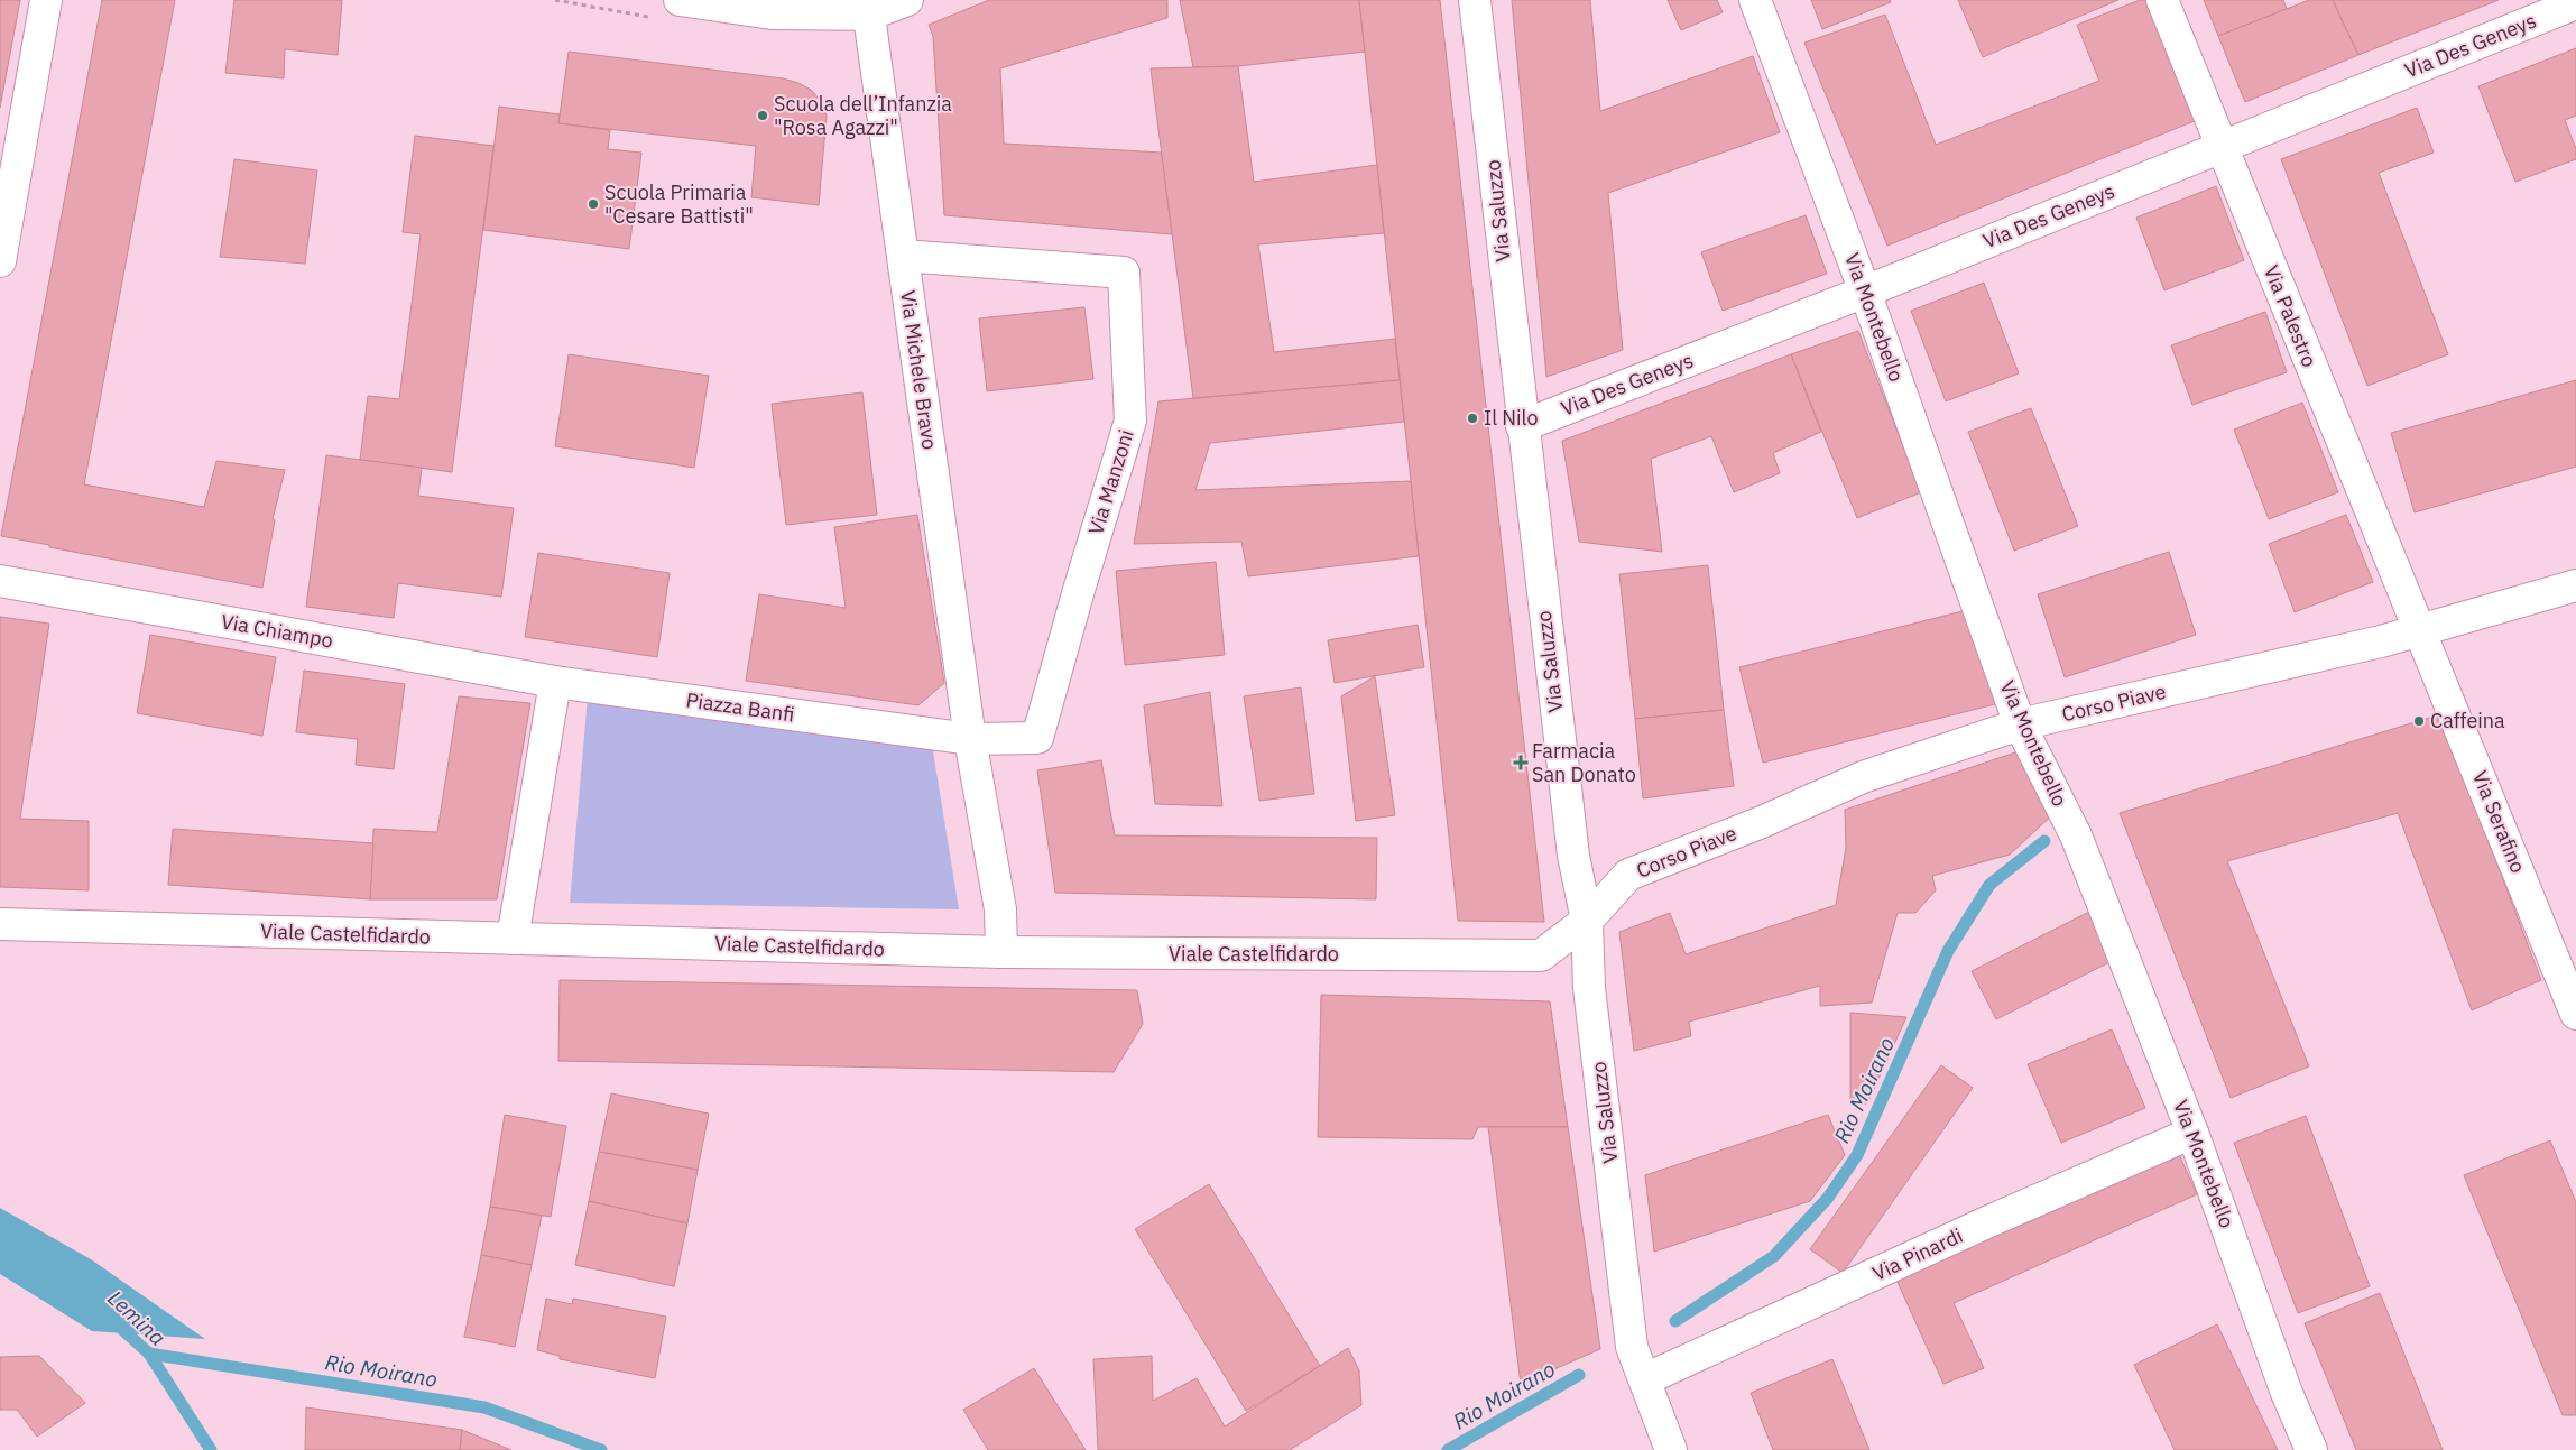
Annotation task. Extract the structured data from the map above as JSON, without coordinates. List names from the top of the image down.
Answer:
{
  "streets": {
    "street": [
      "Via Des Geneys",
      "Via Saluzzo",
      "Via Palestro",
      "Via Montebello",
      "Via Michele Bravo",
      "Via Manzoni",
      "Via Chiampo",
      "Corso Piave",
      "Piazza Banfi",
      "Via Serafino",
      "Viale Castelfidardo",
      "Via Pinardi"
    ]
  },
  "crossings": [
    ["Via Des Geneys", "Via Saluzzo"],
    ["Via Des Geneys", "Via Palestro"],
    ["Via Des Geneys", "Via Montebello"],
    ["Via Saluzzo", "Corso Piave"],
    ["Via Saluzzo", "Viale Castelfidardo"],
    ["Via Saluzzo", "Via Pinardi"],
    ["Via Palestro", "Corso Piave"],
    ["Via Palestro", "Via Serafino"],
    ["Via Montebello", "Corso Piave"],
    ["Via Montebello", "Via Pinardi"],
    ["Via Michele Bravo", "Via Manzoni"],
    ["Via Michele Bravo", "Piazza Banfi"],
    ["Via Manzoni", "Piazza Banfi"],
    ["Via Chiampo", "Piazza Banfi"],
    ["Corso Piave", "Via Serafino"],
    ["Corso Piave", "Viale Castelfidardo"]
  ],
  "water": ["Rio Moirano", "Lemina"],
  "places": {
    "other": [
      "Scuola dell’Infanzia \"Rosa Agazzi\"",
      "Scuola Primaria \"Cesare Battisti\"",
      "Il Nilo",
      "Caffeina"
    ],
    "health": ["Farmacia San Donato"]
  }
}
